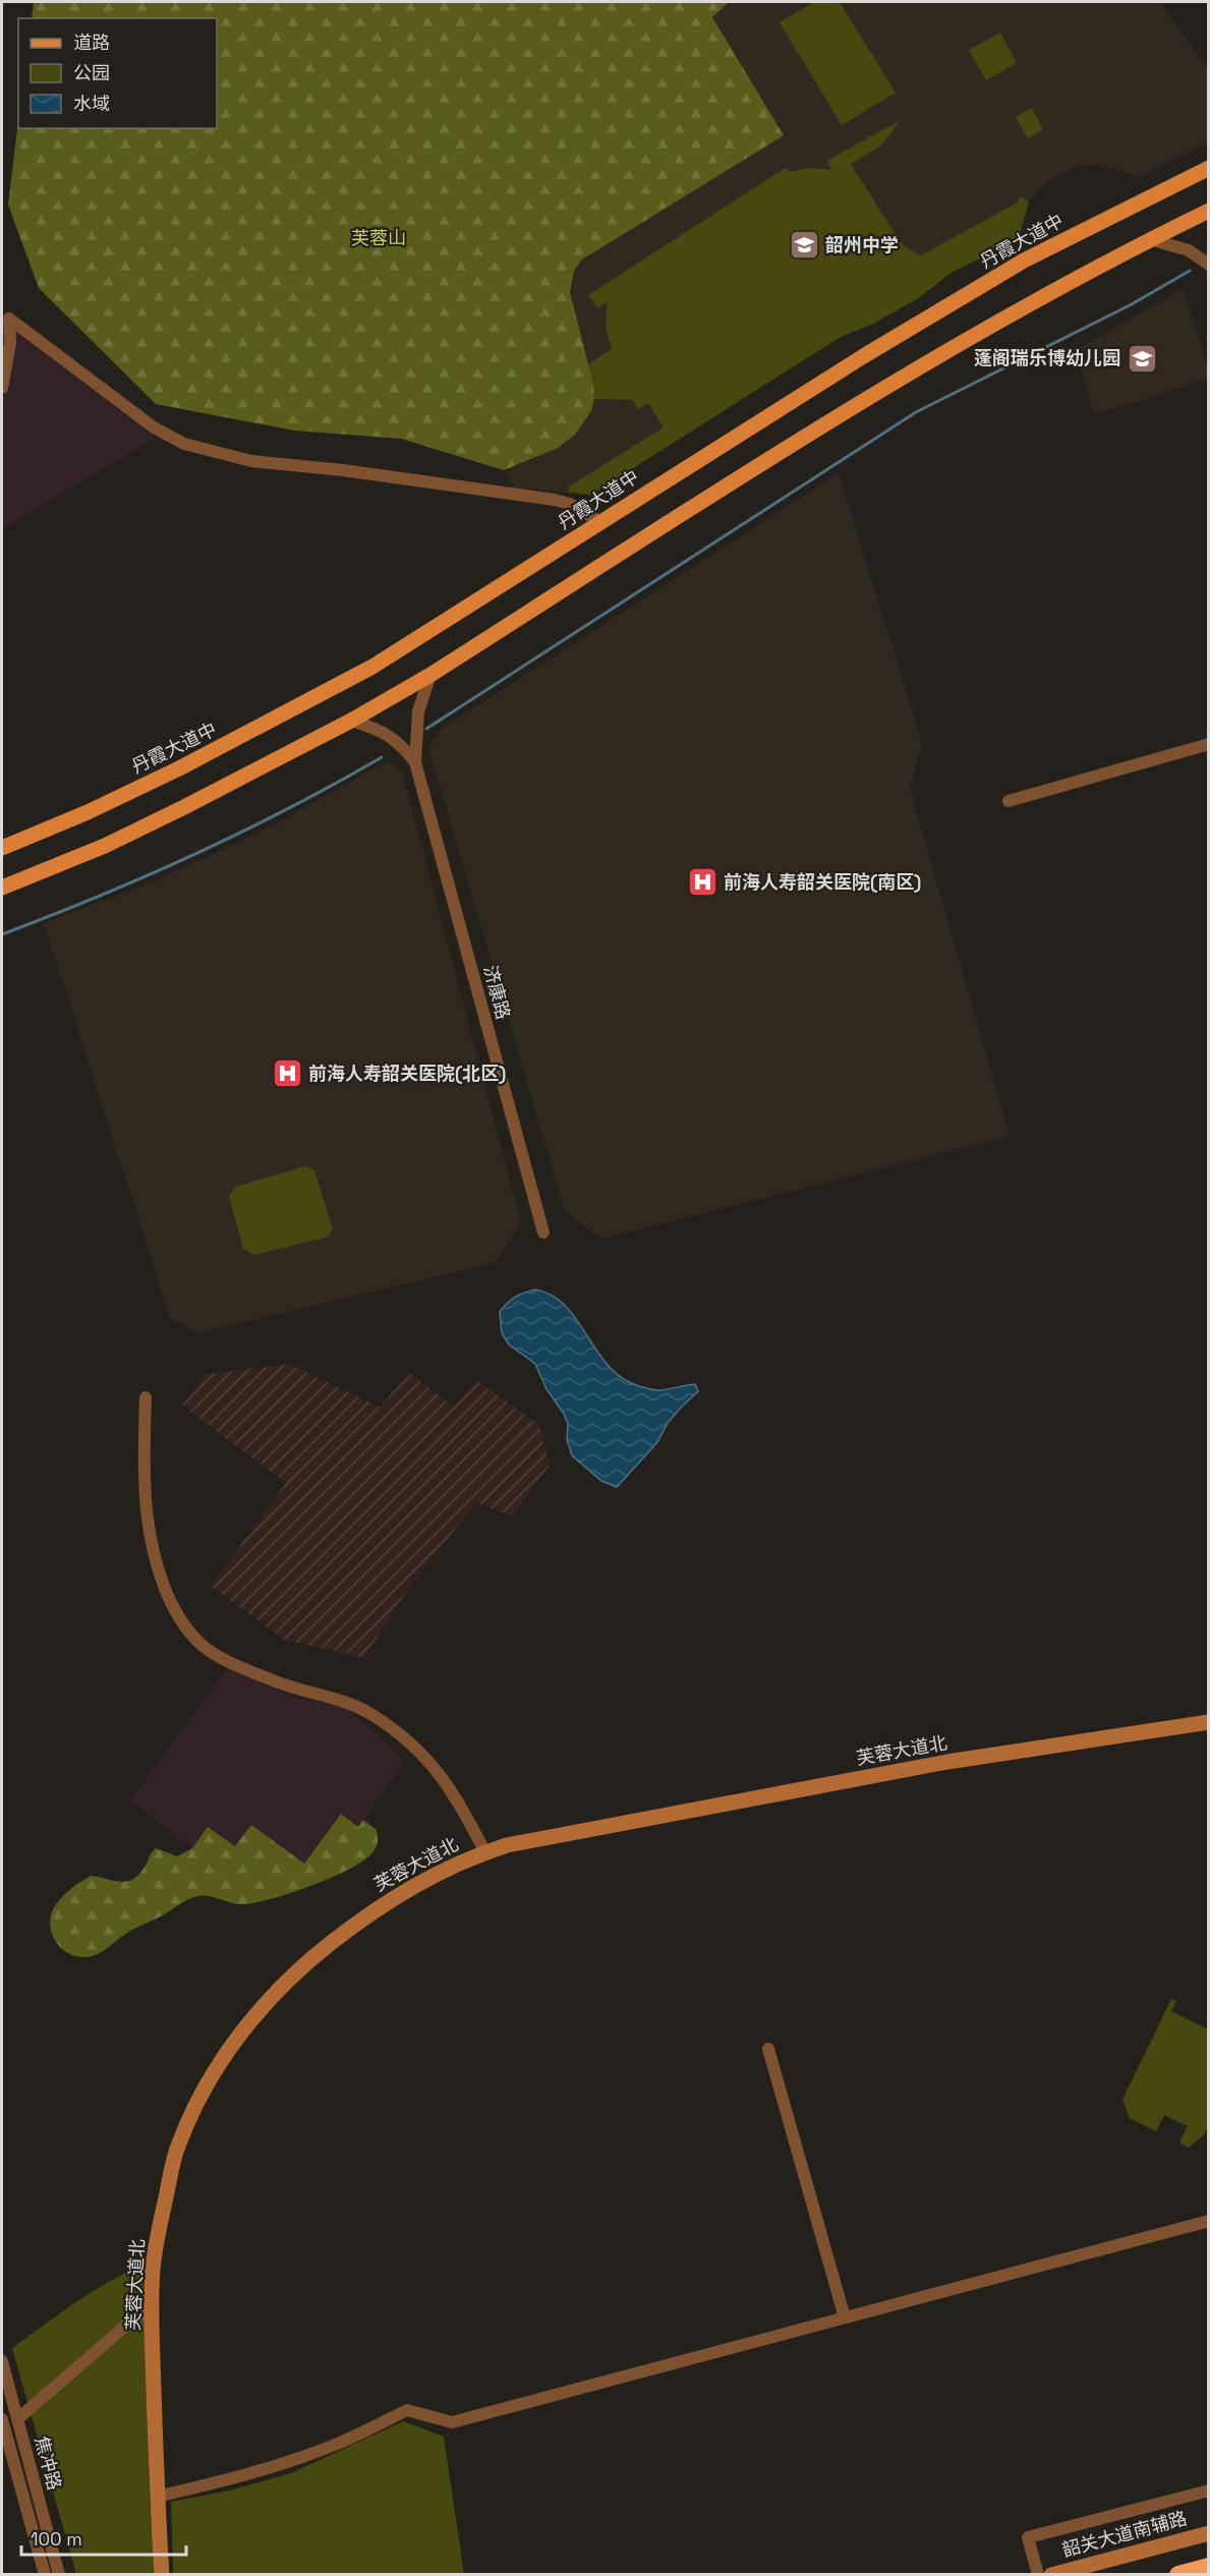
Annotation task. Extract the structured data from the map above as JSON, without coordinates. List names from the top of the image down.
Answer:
{
  "streets": {
    "main road": ["丹霞大道中", "芙蓉大道北", "韶关大道南辅路"],
    "street": ["济康路", "焦冲路"]
  },
  "parks": ["芙蓉山"],
  "places": {
    "school or university": ["韶州中学", "蓬阁瑞乐博幼儿园"],
    "hospital": ["前海人寿韶关医院(南区)", "前海人寿韶关医院(北区)"]
  },
  "legend": ["道路", "公园", "水域"],
  "scale_bar": "100 m"
}
